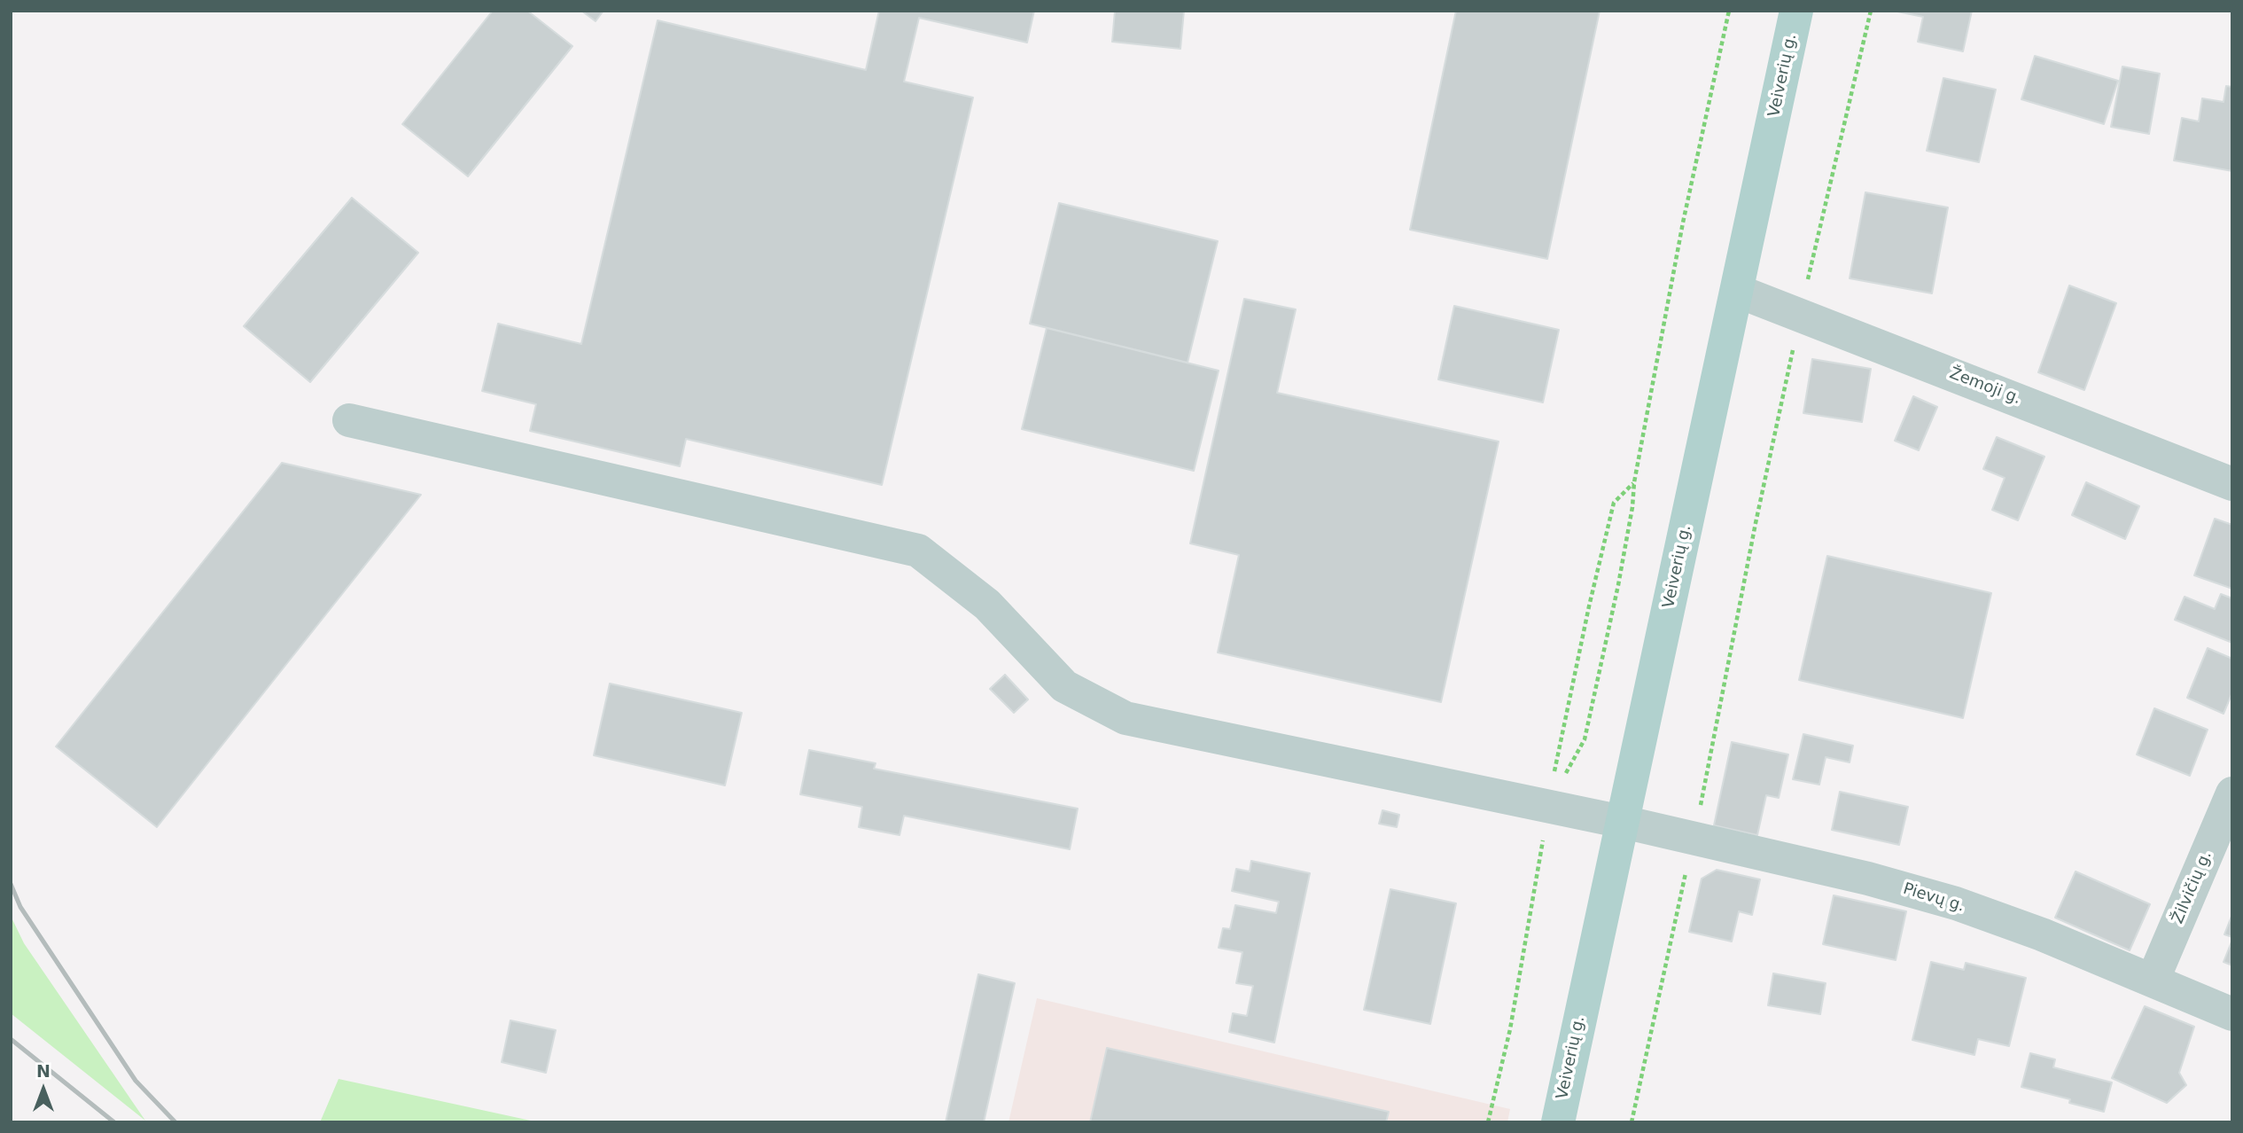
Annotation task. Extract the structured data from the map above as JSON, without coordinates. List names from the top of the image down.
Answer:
{
  "streets": {
    "main road": ["Veiverių g."],
    "street": ["Žemoji g.", "Žilvičių g.", "Pievų g."]
  },
  "crossings": [
    ["Veiverių g.", "Žemoji g."],
    ["Veiverių g.", "Pievų g."],
    ["Žilvičių g.", "Pievų g."]
  ],
  "north": "top"
}
